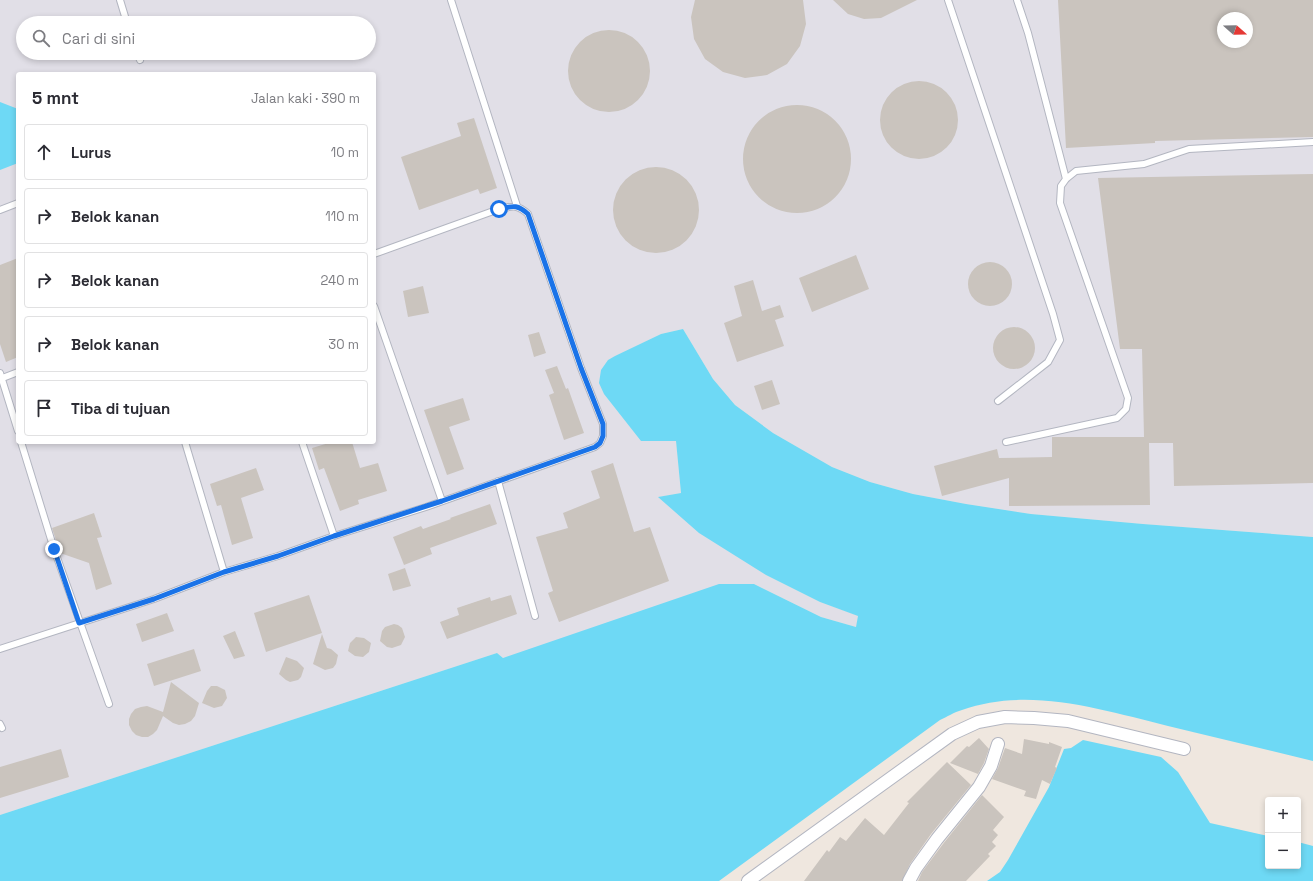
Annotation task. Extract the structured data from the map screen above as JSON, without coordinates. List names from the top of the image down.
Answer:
{
  "north": "right",
  "page": {
    "search": "Cari di sini",
    "heading": ["5 mnt", "Jalan kaki · 390 m"],
    "list": [
      ["Lurus", "10 m"],
      ["Belok kanan", "110 m"],
      ["Belok kanan", "240 m"],
      ["Belok kanan", "30 m"],
      "Tiba di tujuan"
    ],
    "map_buttons": ["+", "−"]
  }
}
